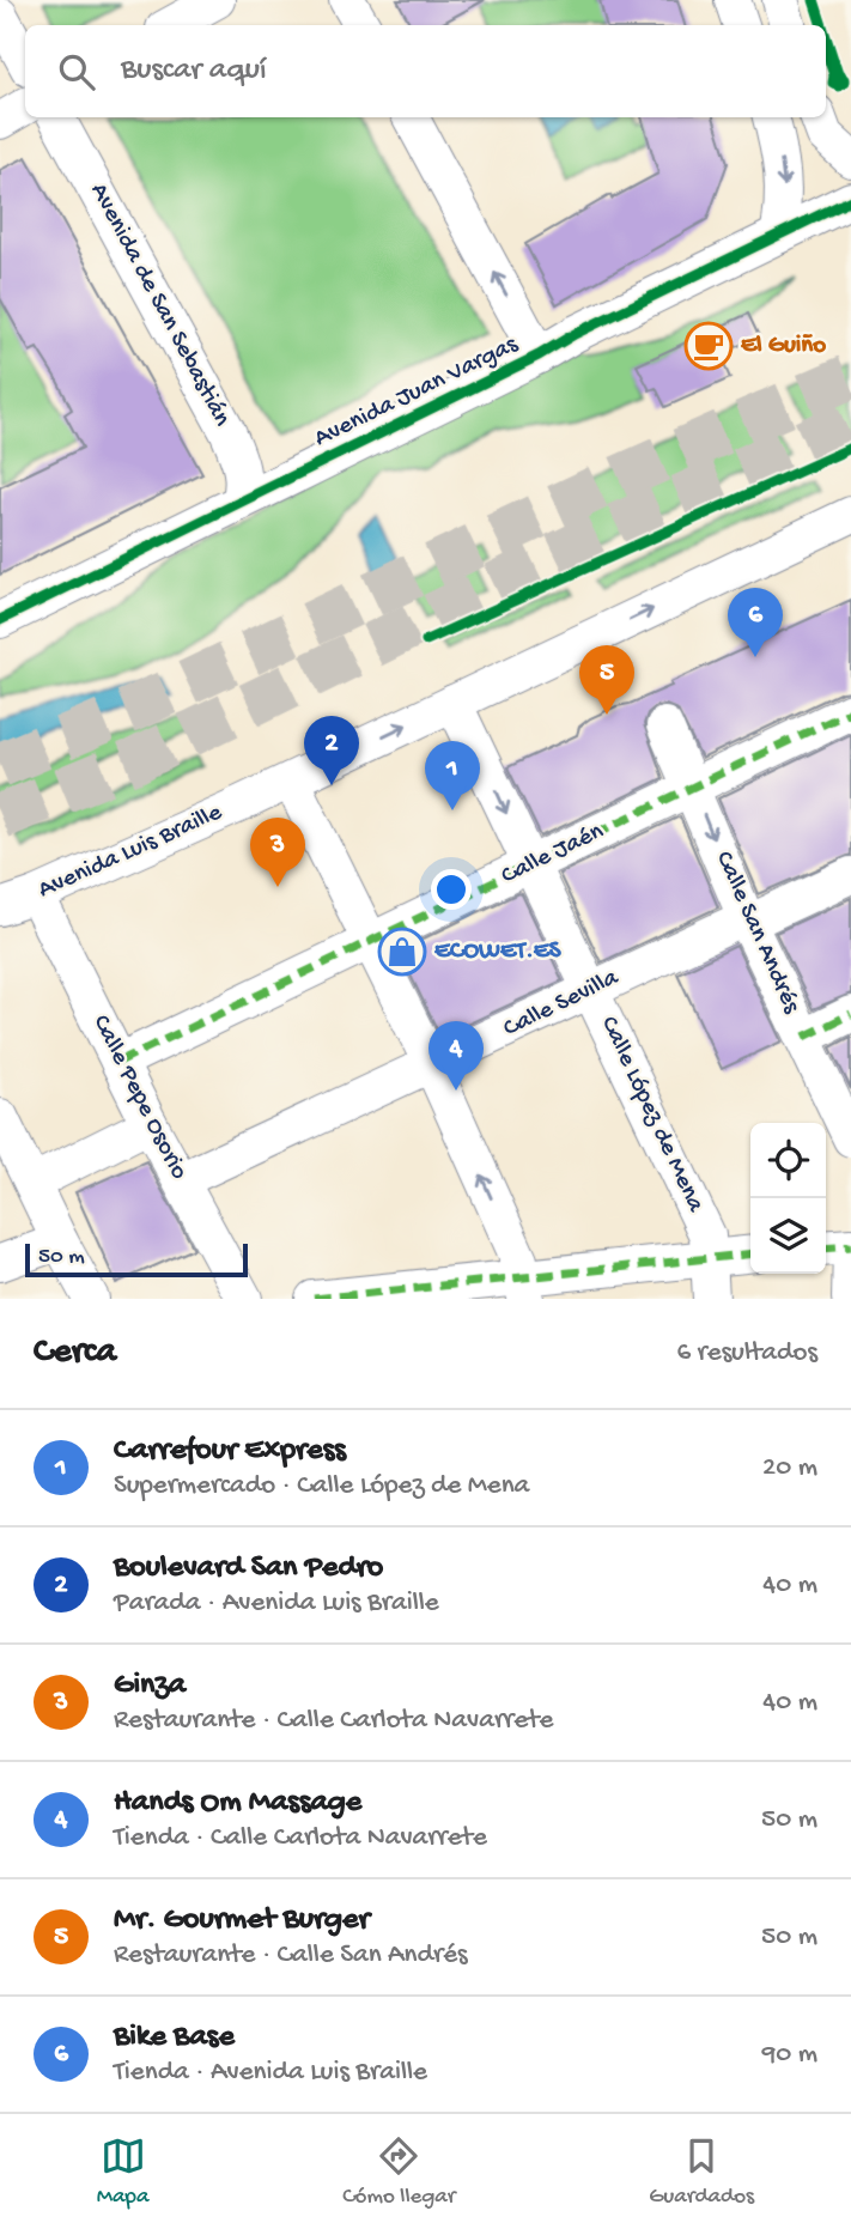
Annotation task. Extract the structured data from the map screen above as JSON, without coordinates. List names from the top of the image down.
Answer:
{
  "streets": {
    "street": [
      "Avenida de San Sebastián",
      "Avenida Juan Vargas",
      "Avenida Luis Braille",
      "Calle Jaén",
      "Calle San Andrés",
      "Calle Sevilla",
      "Calle Pepe Osorio",
      "Calle López de Mena"
    ]
  },
  "crossings": [
    ["Avenida de San Sebastián", "Avenida Juan Vargas"],
    ["Avenida Luis Braille", "Calle Pepe Osorio"],
    ["Avenida Luis Braille", "Calle López de Mena"],
    ["Calle Jaén", "Calle San Andrés"],
    ["Calle Jaén", "Calle Pepe Osorio"],
    ["Calle Jaén", "Calle López de Mena"],
    ["Calle San Andrés", "Calle Sevilla"],
    ["Calle Sevilla", "Calle Pepe Osorio"],
    ["Calle Sevilla", "Calle López de Mena"]
  ],
  "one_way": ["Avenida Luis Braille"],
  "places": {
    "cafe": ["El Guiño"],
    "shop": ["ECOWET.ES"]
  },
  "scale_bar": "50 m",
  "page": {
    "search": "Buscar aquí",
    "pins": [
      "6",
      "5",
      "2",
      "1",
      "3",
      "4"
    ],
    "scale": "50 m",
    "heading": ["Cerca", "6 resultados"],
    "list": [
      {
        "mark": "1",
        "name": "Carrefour Express",
        "note": "Supermercado · Calle López de Mena",
        "value": "20 m"
      },
      {
        "mark": "2",
        "name": "Boulevard San Pedro",
        "note": "Parada · Avenida Luis Braille",
        "value": "40 m"
      },
      {
        "mark": "3",
        "name": "Ginza",
        "note": "Restaurante · Calle Carlota Navarrete",
        "value": "40 m"
      },
      {
        "mark": "4",
        "name": "Hands Om Massage",
        "note": "Tienda · Calle Carlota Navarrete",
        "value": "50 m"
      },
      {
        "mark": "5",
        "name": "Mr. Gourmet Burger",
        "note": "Restaurante · Calle San Andrés",
        "value": "50 m"
      },
      {
        "mark": "6",
        "name": "Bike Base",
        "note": "Tienda · Avenida Luis Braille",
        "value": "90 m"
      }
    ],
    "nav": ["Mapa", "Cómo llegar", "Guardados"]
  }
}
